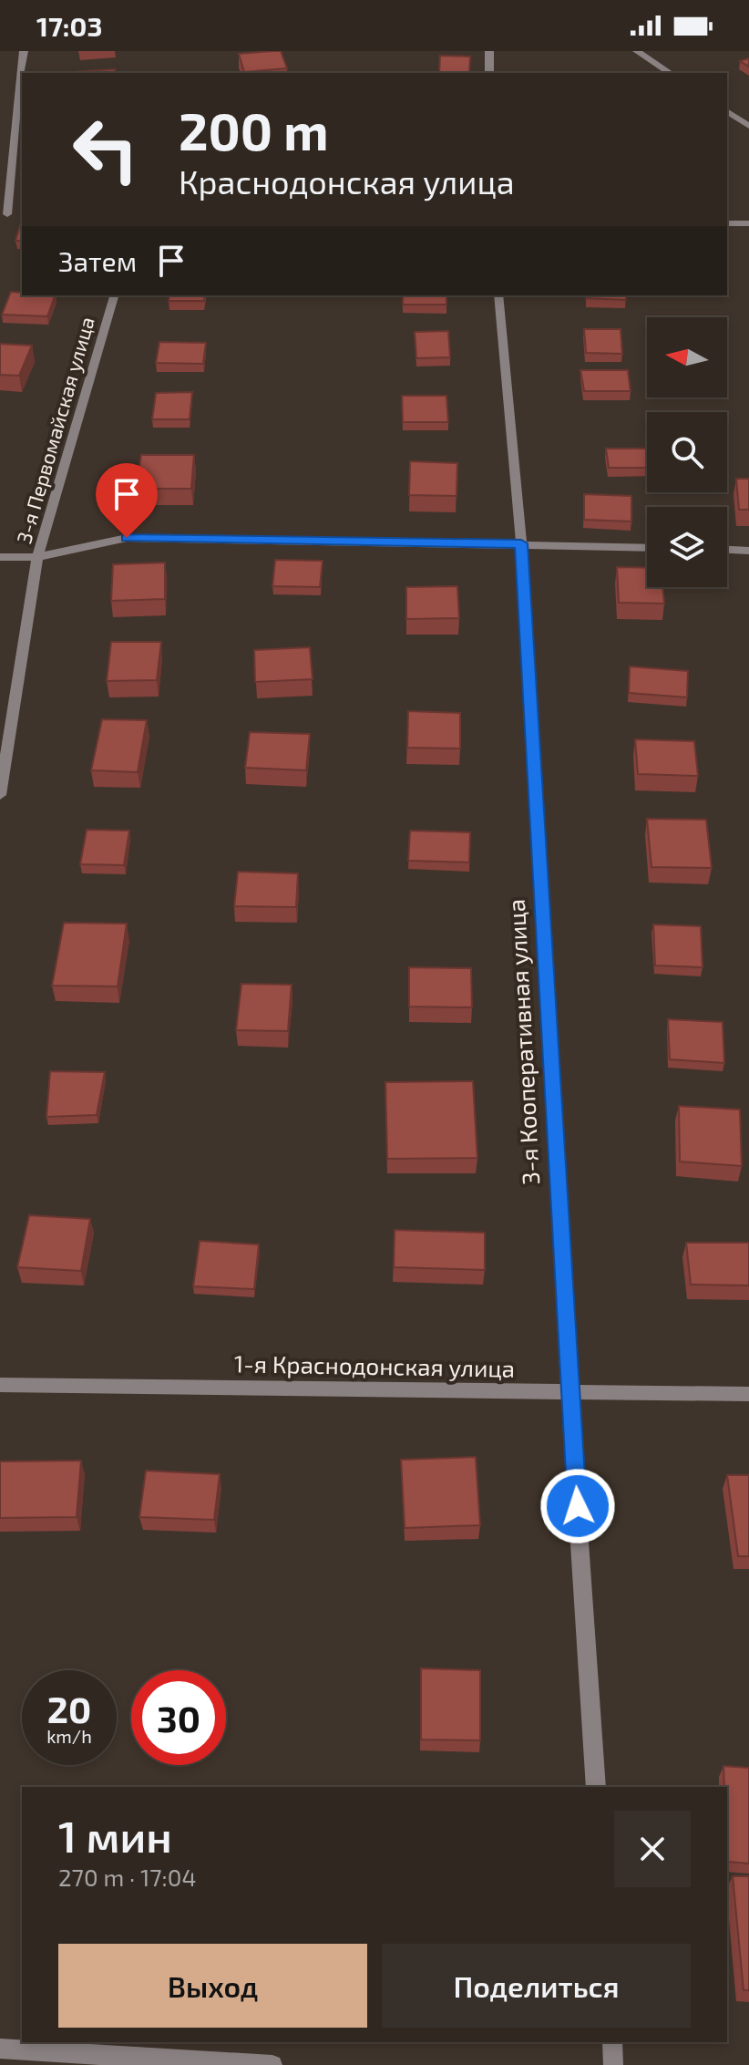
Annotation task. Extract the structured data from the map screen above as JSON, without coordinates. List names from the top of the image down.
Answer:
{
  "streets": {
    "street": ["3-я Первомайская улица", "3-я Кооперативная улица", "1-я Краснодонская улица"]
  },
  "crossings": [
    ["3-я Кооперативная улица", "1-я Краснодонская улица"]
  ],
  "north": "left",
  "page": {
    "status": "17:03",
    "turn": ["200 m", "Краснодонская улица"],
    "then": "Затем",
    "speed": "20 km/h",
    "limit": "30",
    "heading": ["1 мин", "270 m · 17:04"],
    "buttons": ["Выход", "Поделиться"]
  }
}
